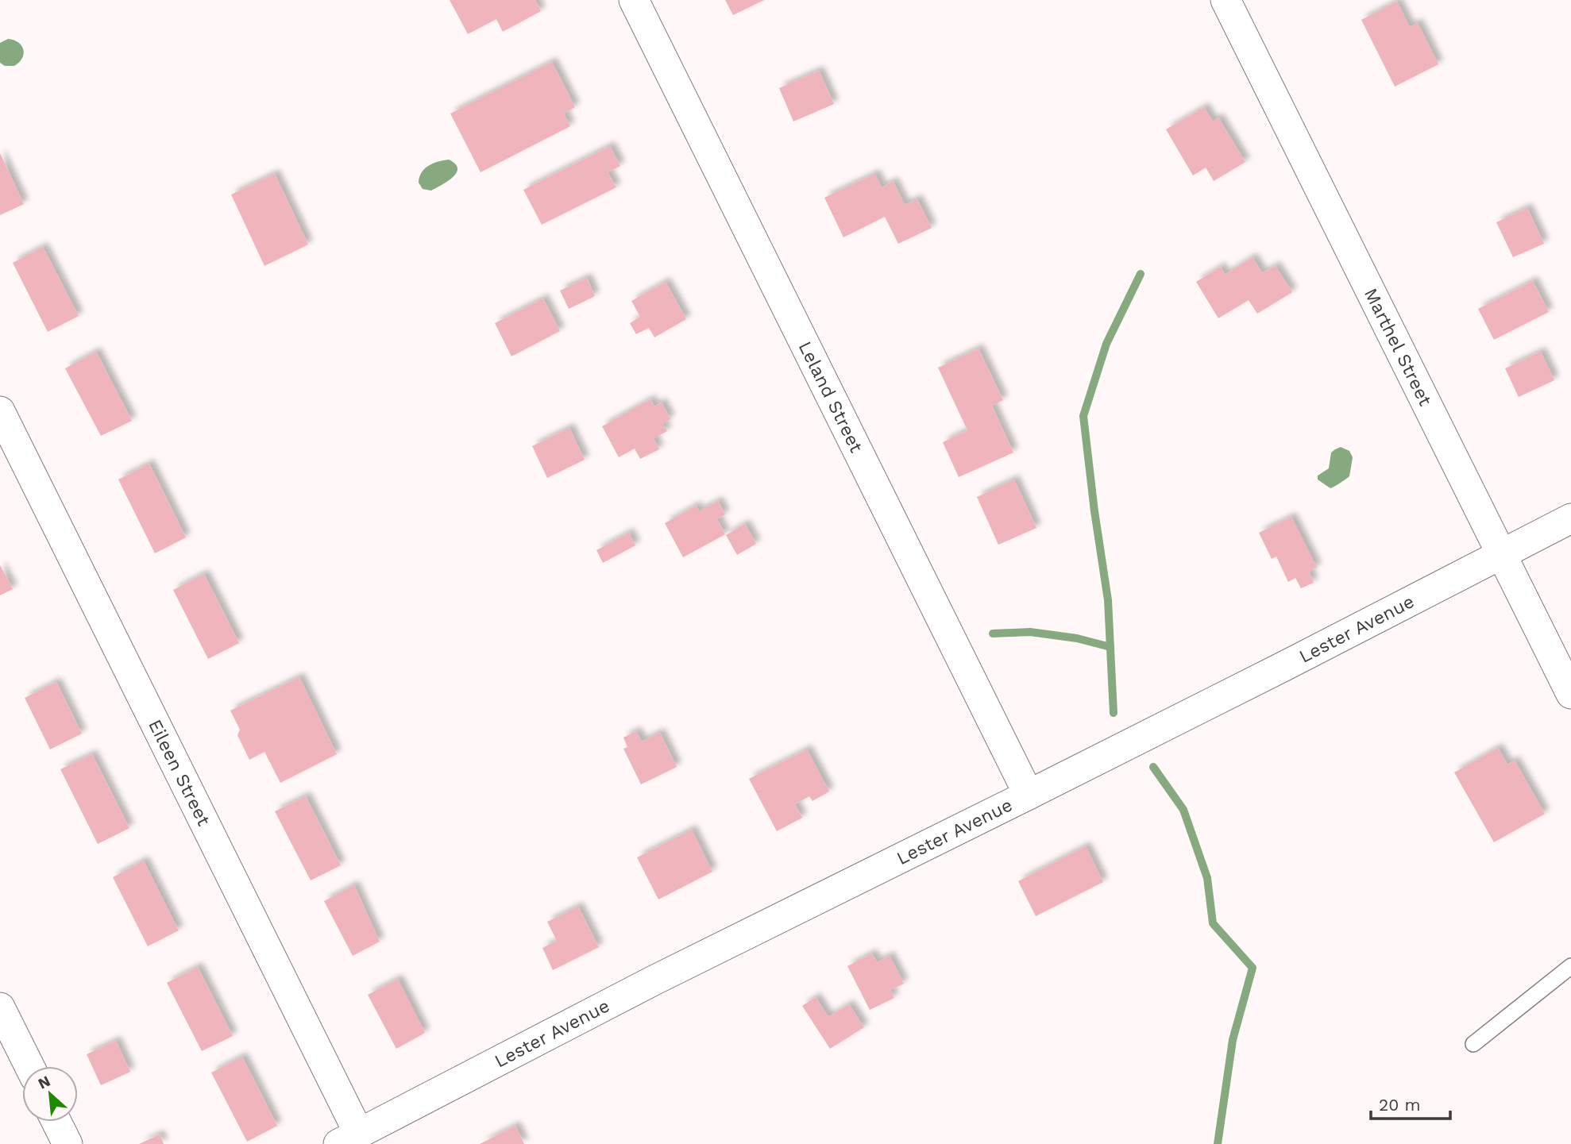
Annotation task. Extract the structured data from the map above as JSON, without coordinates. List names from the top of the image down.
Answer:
{
  "streets": {
    "street": [
      "Marthel Street",
      "Leland Street",
      "Lester Avenue",
      "Eileen Street"
    ]
  },
  "crossings": [
    ["Marthel Street", "Lester Avenue"],
    ["Leland Street", "Lester Avenue"],
    ["Lester Avenue", "Eileen Street"]
  ],
  "scale_bar": "20 m",
  "north": "top left"
}
